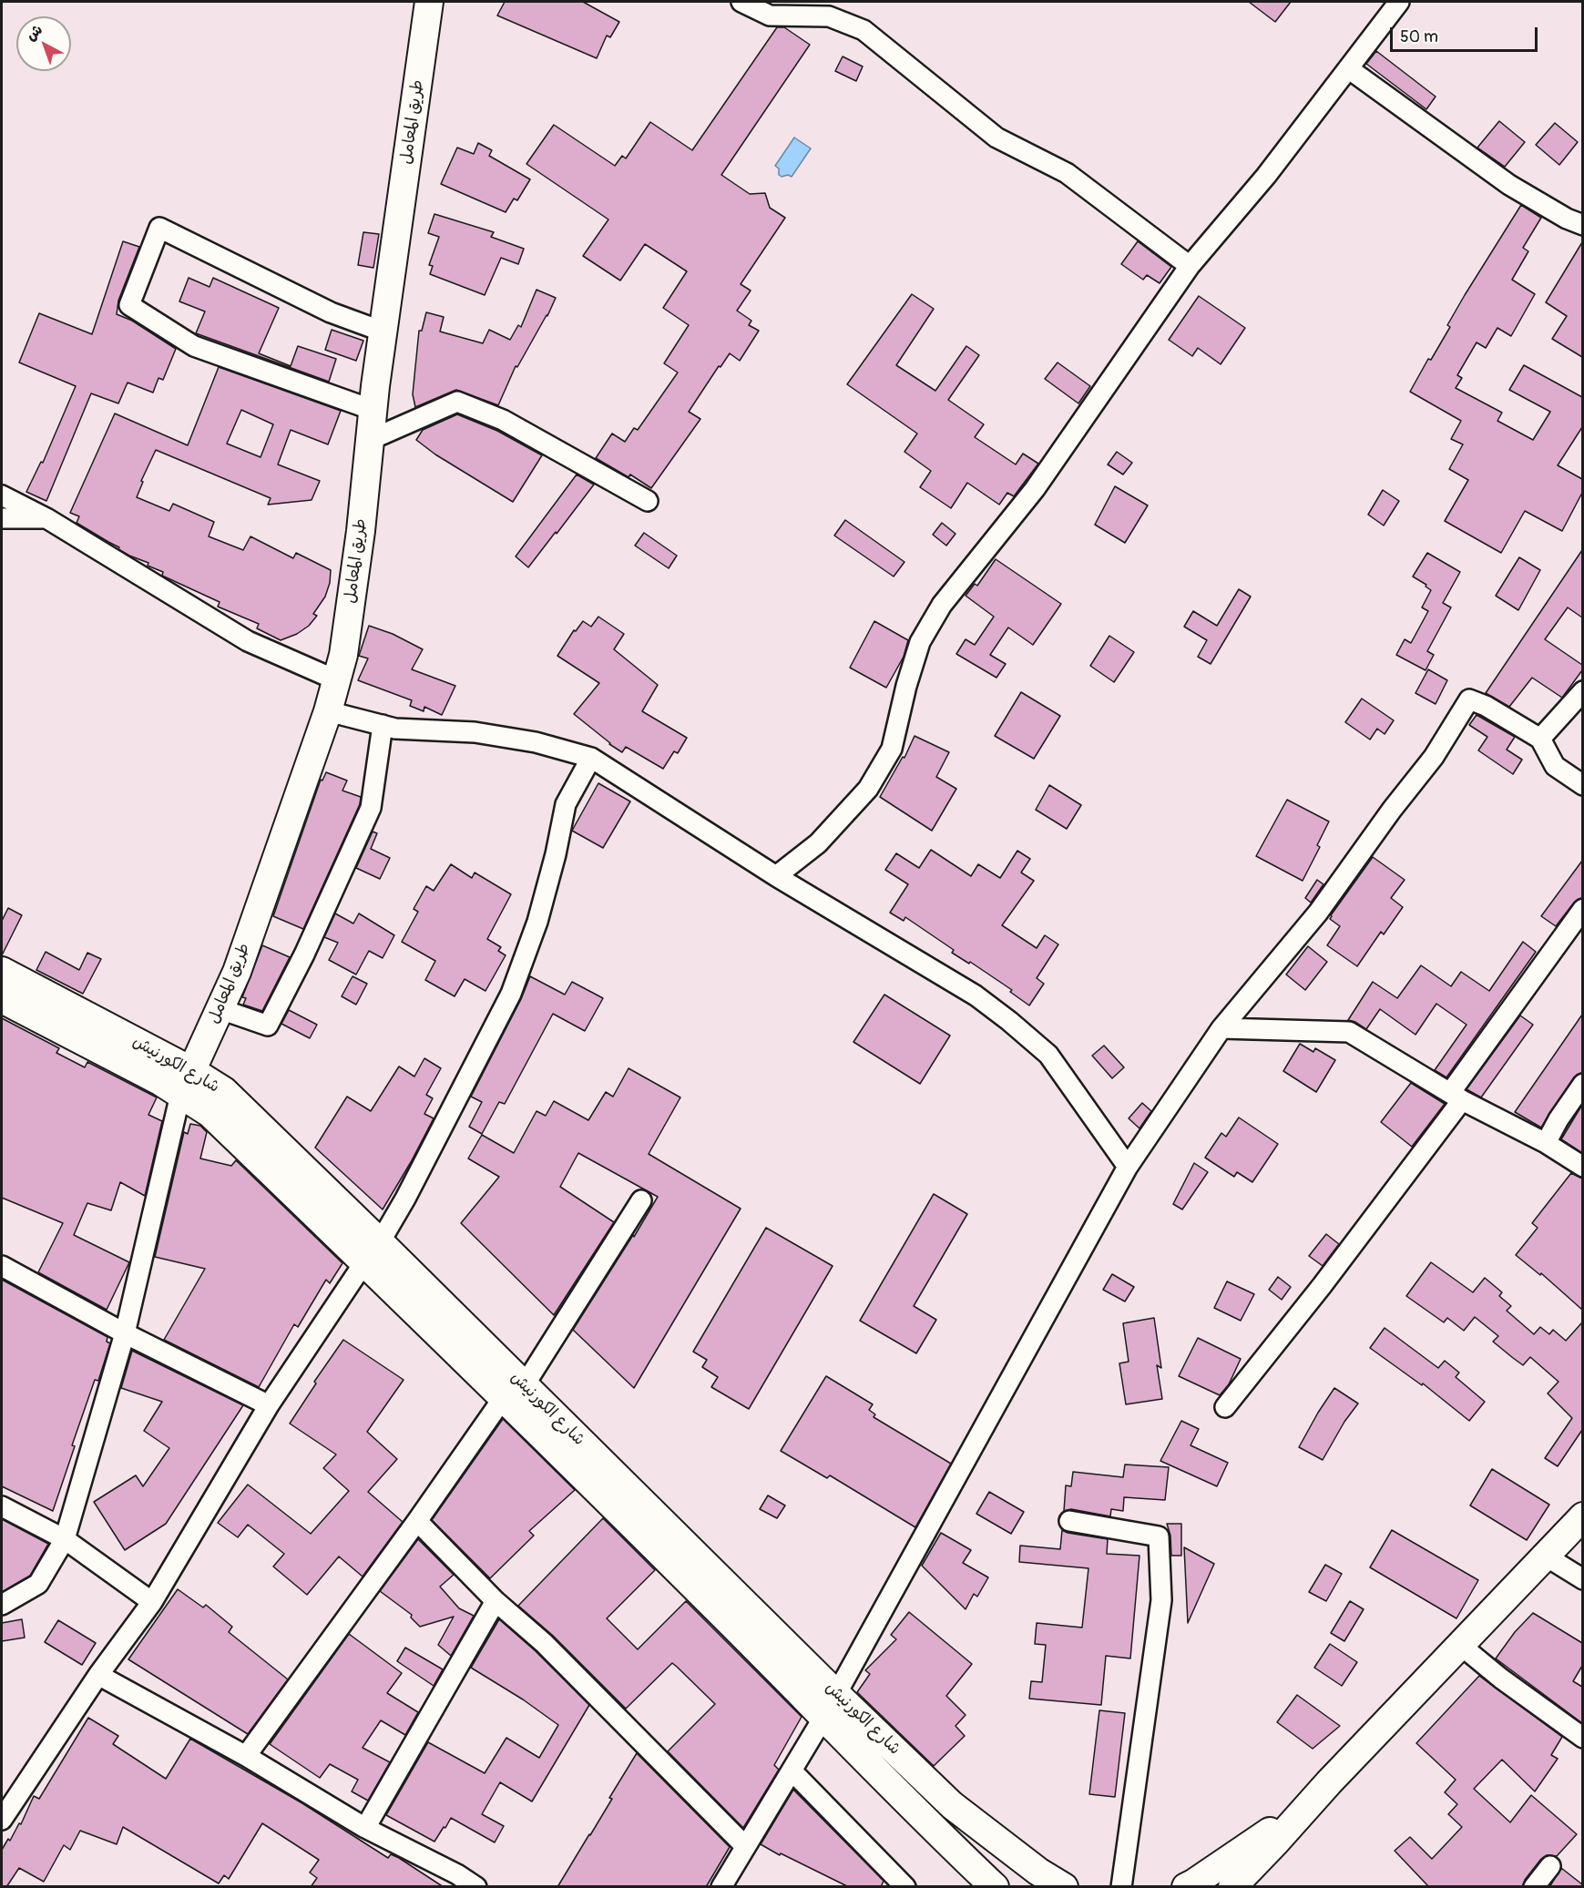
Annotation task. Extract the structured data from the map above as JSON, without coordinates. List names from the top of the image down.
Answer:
{
  "streets": {
    "main road": ["طريق المعامل", "شارع الكورنيش"]
  },
  "crossings": [
    ["طريق المعامل", "شارع الكورنيش"]
  ],
  "scale_bar": "50 m",
  "north": "top left"
}
